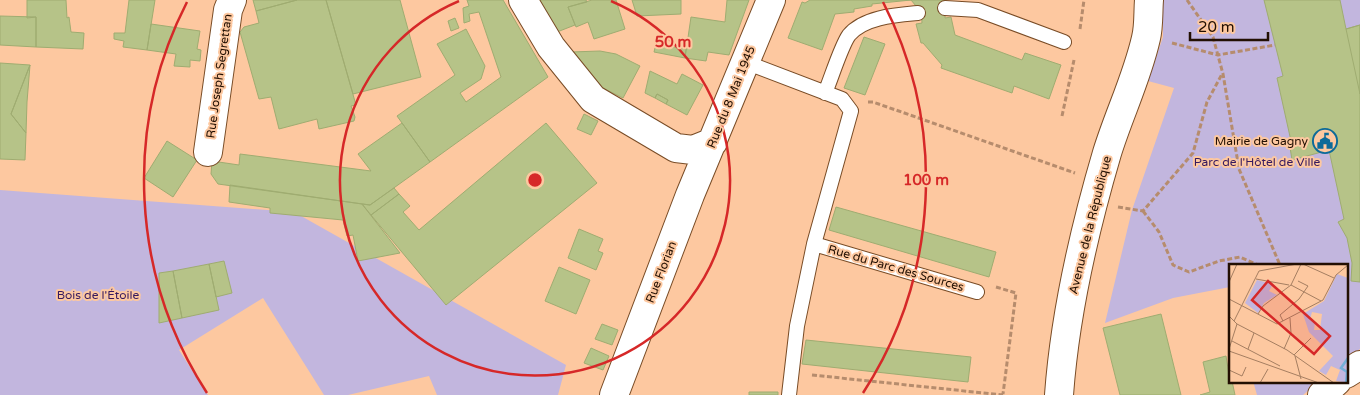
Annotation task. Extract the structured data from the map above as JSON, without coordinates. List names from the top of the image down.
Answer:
{
  "streets": {
    "street": [
      "Rue Joseph Segrettan",
      "Rue du 8 Mai 1945",
      "Avenue de la République",
      "Rue Florian"
    ],
    "lane": ["Rue du Parc des Sources"]
  },
  "crossings": [
    ["Rue du 8 Mai 1945", "Rue Florian"]
  ],
  "parks": ["Parc de l'Hôtel de Ville", "Bois de l'Étoile"],
  "places": {
    "public building": ["Mairie de Gagny"]
  },
  "scale_bar": "20 m",
  "rings": ["50 m", "100 m"]
}
